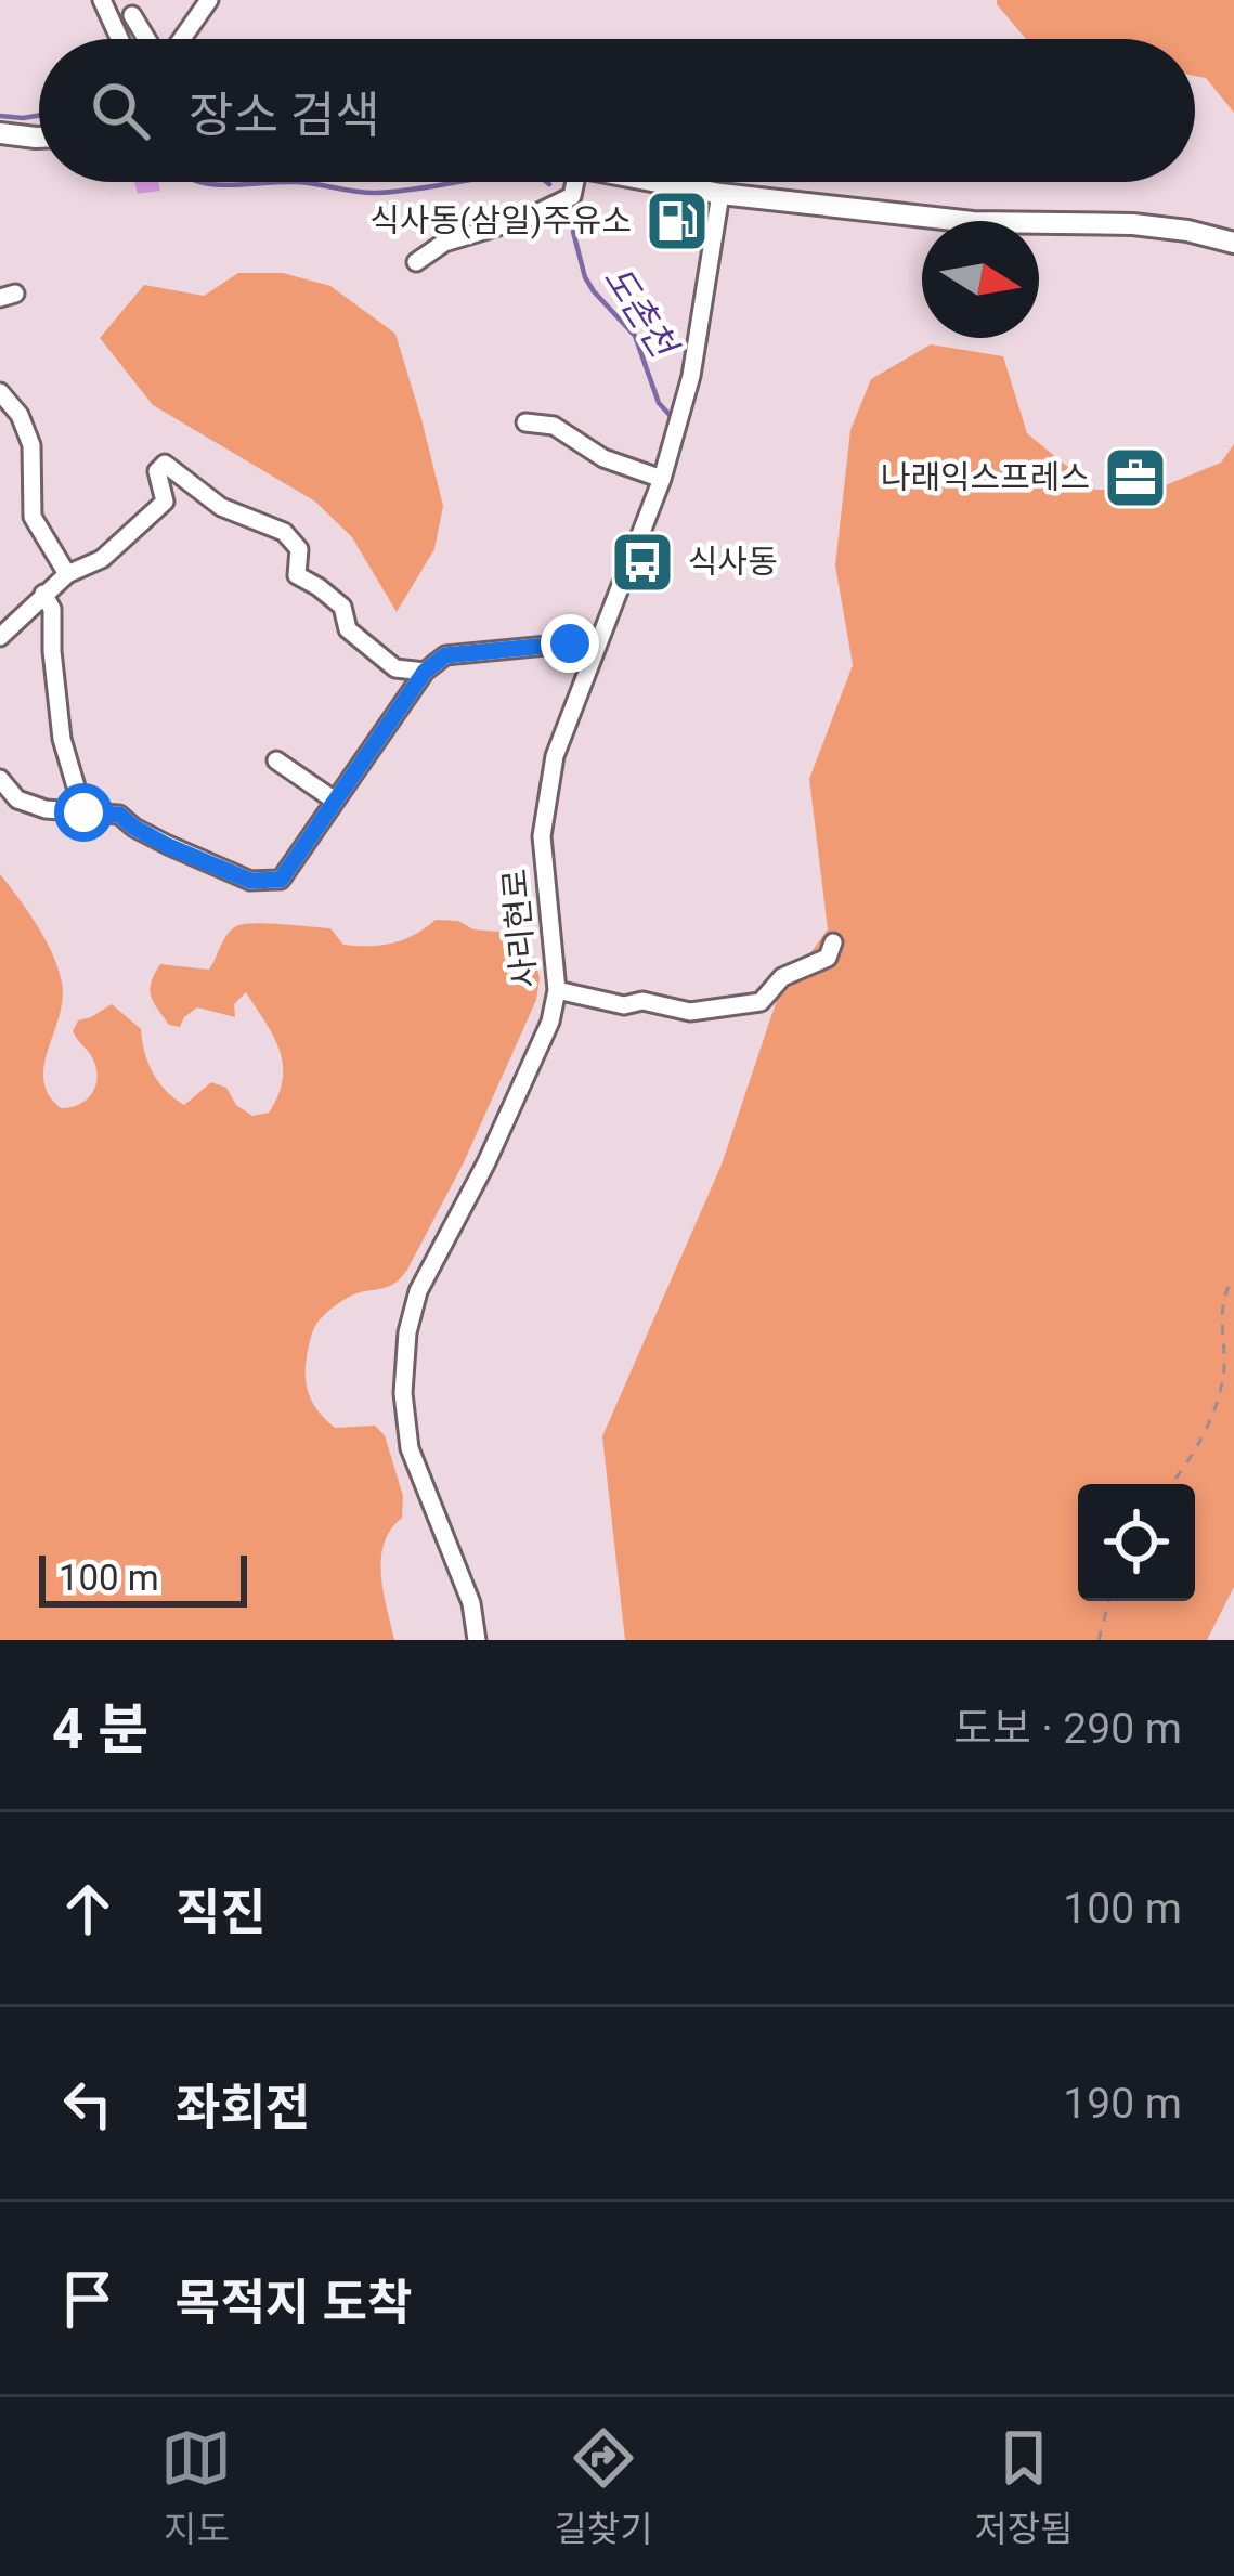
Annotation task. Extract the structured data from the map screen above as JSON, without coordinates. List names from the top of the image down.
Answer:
{
  "streets": {
    "street": ["사리현로"]
  },
  "water": ["도촌천"],
  "places": {
    "fuel station": ["식사동(삼일)주유소"],
    "office": ["나래익스프레스"],
    "bus stop": ["식사동"]
  },
  "scale_bar": "100 m",
  "north": "right",
  "page": {
    "search": "장소 검색",
    "scale": "100 m",
    "heading": ["4 분", "도보 · 290 m"],
    "list": [
      ["직진", "100 m"],
      ["좌회전", "190 m"],
      "목적지 도착"
    ],
    "nav": ["지도", "길찾기", "저장됨"]
  }
}
